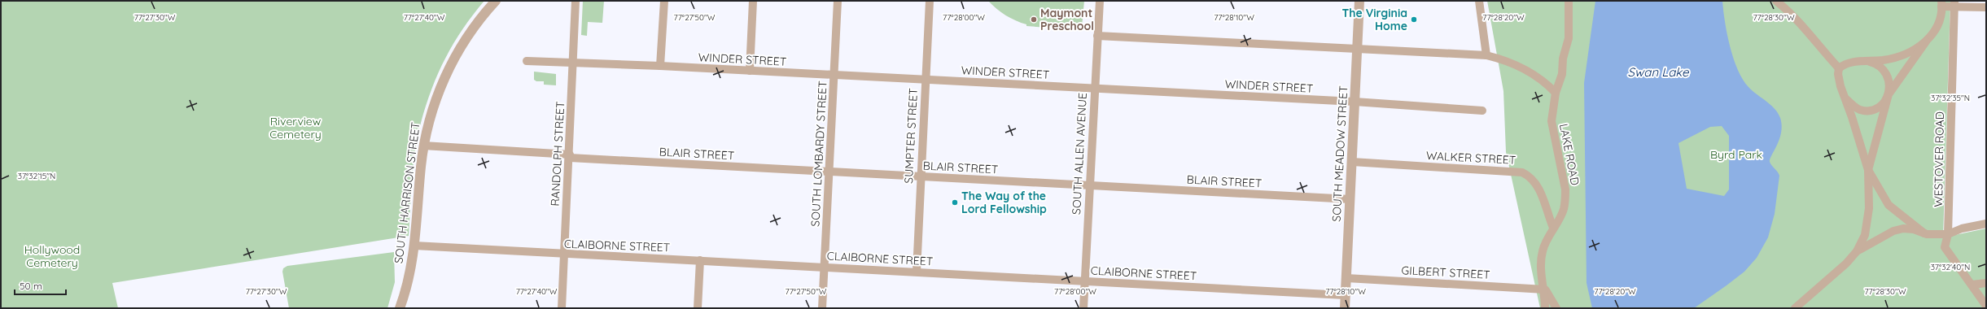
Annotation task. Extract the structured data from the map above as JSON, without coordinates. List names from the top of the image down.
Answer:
{
  "streets": {
    "street": [
      "WINDER STREET",
      "SUMPTER STREET",
      "RANDOLPH STREET",
      "BLAIR STREET",
      "SOUTH LOMBARDY STREET",
      "SOUTH ALLEN AVENUE",
      "SOUTH MEADOW STREET",
      "LAKE ROAD",
      "WALKER STREET",
      "WESTOVER ROAD",
      "SOUTH HARRISON STREET",
      "CLAIBORNE STREET",
      "GILBERT STREET"
    ]
  },
  "crossings": [
    ["WINDER STREET", "SUMPTER STREET"],
    ["WINDER STREET", "RANDOLPH STREET"],
    ["WINDER STREET", "SOUTH LOMBARDY STREET"],
    ["WINDER STREET", "SOUTH ALLEN AVENUE"],
    ["WINDER STREET", "SOUTH MEADOW STREET"],
    ["SUMPTER STREET", "BLAIR STREET"],
    ["SUMPTER STREET", "CLAIBORNE STREET"],
    ["RANDOLPH STREET", "BLAIR STREET"],
    ["RANDOLPH STREET", "CLAIBORNE STREET"],
    ["BLAIR STREET", "SOUTH LOMBARDY STREET"],
    ["BLAIR STREET", "SOUTH ALLEN AVENUE"],
    ["BLAIR STREET", "SOUTH MEADOW STREET"],
    ["BLAIR STREET", "SOUTH HARRISON STREET"],
    ["SOUTH LOMBARDY STREET", "CLAIBORNE STREET"],
    ["SOUTH ALLEN AVENUE", "CLAIBORNE STREET"],
    ["SOUTH MEADOW STREET", "WALKER STREET"],
    ["SOUTH MEADOW STREET", "CLAIBORNE STREET"],
    ["SOUTH MEADOW STREET", "GILBERT STREET"],
    ["LAKE ROAD", "WALKER STREET"],
    ["LAKE ROAD", "GILBERT STREET"],
    ["SOUTH HARRISON STREET", "CLAIBORNE STREET"]
  ],
  "water": ["Swan Lake"],
  "parks": ["Riverview Cemetery", "Byrd Park", "Hollywood Cemetery"],
  "places": ["Maymont Preschool", "The Virginia Home", "The Way of the Lord Fellowship"],
  "scale_bar": "50 m",
  "coordinates": [
    "77°27'30\"W",
    "77°27'40\"W",
    "77°27'50\"W",
    "77°28'00\"W",
    "77°28'10\"W",
    "77°28'20\"W",
    "77°28'30\"W",
    "37°32'35\"N",
    "37°32'15\"N",
    "37°32'40\"N"
  ]
}
